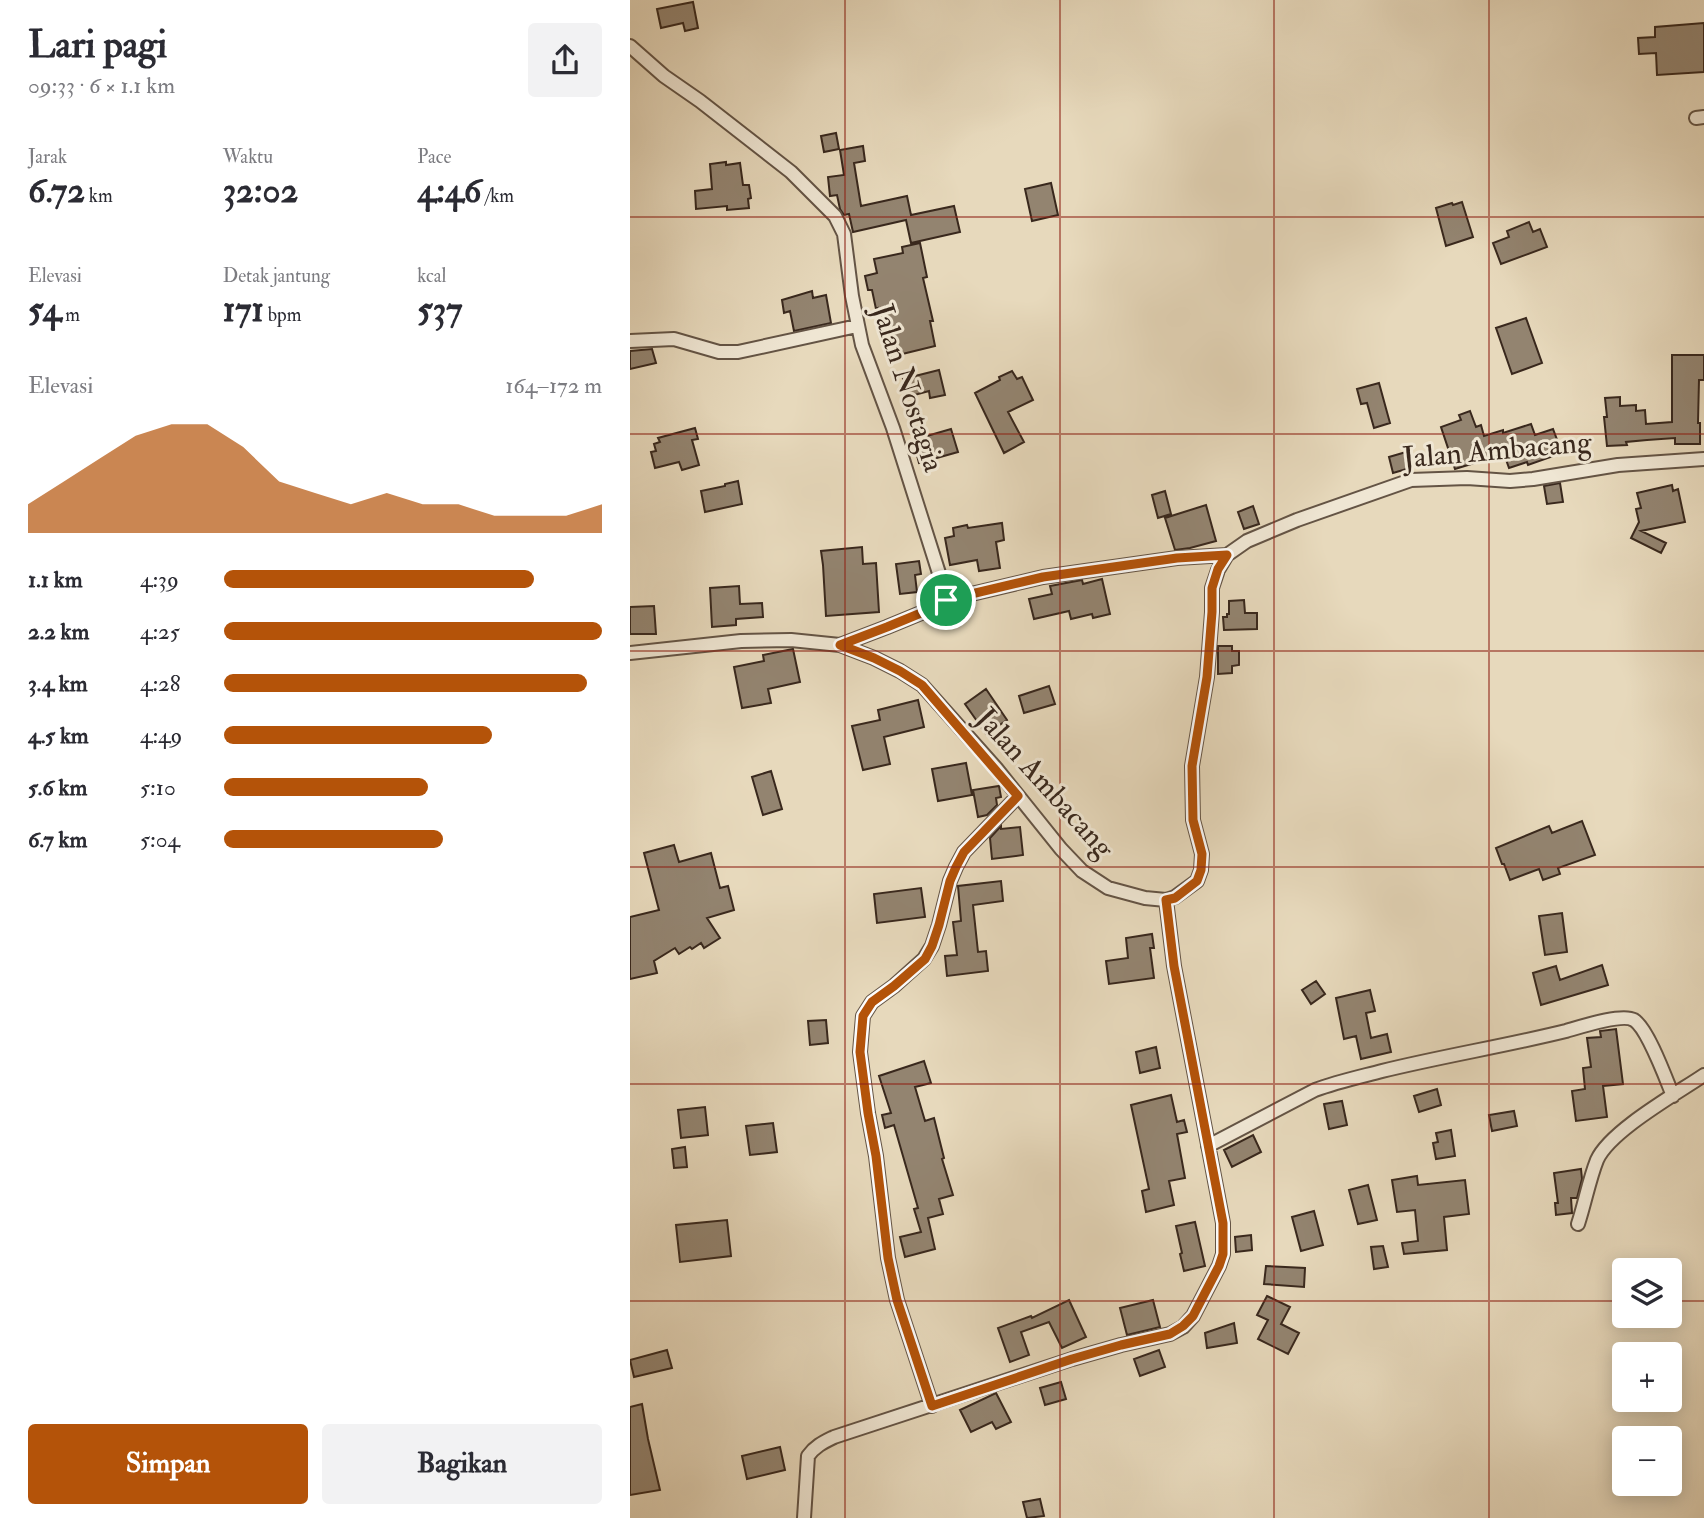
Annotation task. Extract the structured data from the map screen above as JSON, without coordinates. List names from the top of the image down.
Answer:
{
  "streets": {
    "street": ["Jalan Nostagia", "Jalan Ambacang"]
  },
  "page": {
    "heading": ["Lari pagi", "09:33 · 6 × 1.1 km"],
    "stats": [
      ["Jarak", "6.72 km"],
      ["Waktu", "32:02"],
      ["Pace", "4:46 /km"],
      ["Elevasi", "54 m"],
      ["Detak jantung", "171 bpm"],
      ["kcal", "537"]
    ],
    "chart": ["Elevasi", "164–172 m"],
    "list": [
      {
        "name": "1.1 km",
        "note": "4:39"
      },
      {
        "name": "2.2 km",
        "note": "4:25"
      },
      {
        "name": "3.4 km",
        "note": "4:28"
      },
      {
        "name": "4.5 km",
        "note": "4:49"
      },
      {
        "name": "5.6 km",
        "note": "5:10"
      },
      {
        "name": "6.7 km",
        "note": "5:04"
      }
    ],
    "map_buttons": ["+", "−"],
    "buttons": ["Simpan", "Bagikan"]
  }
}
